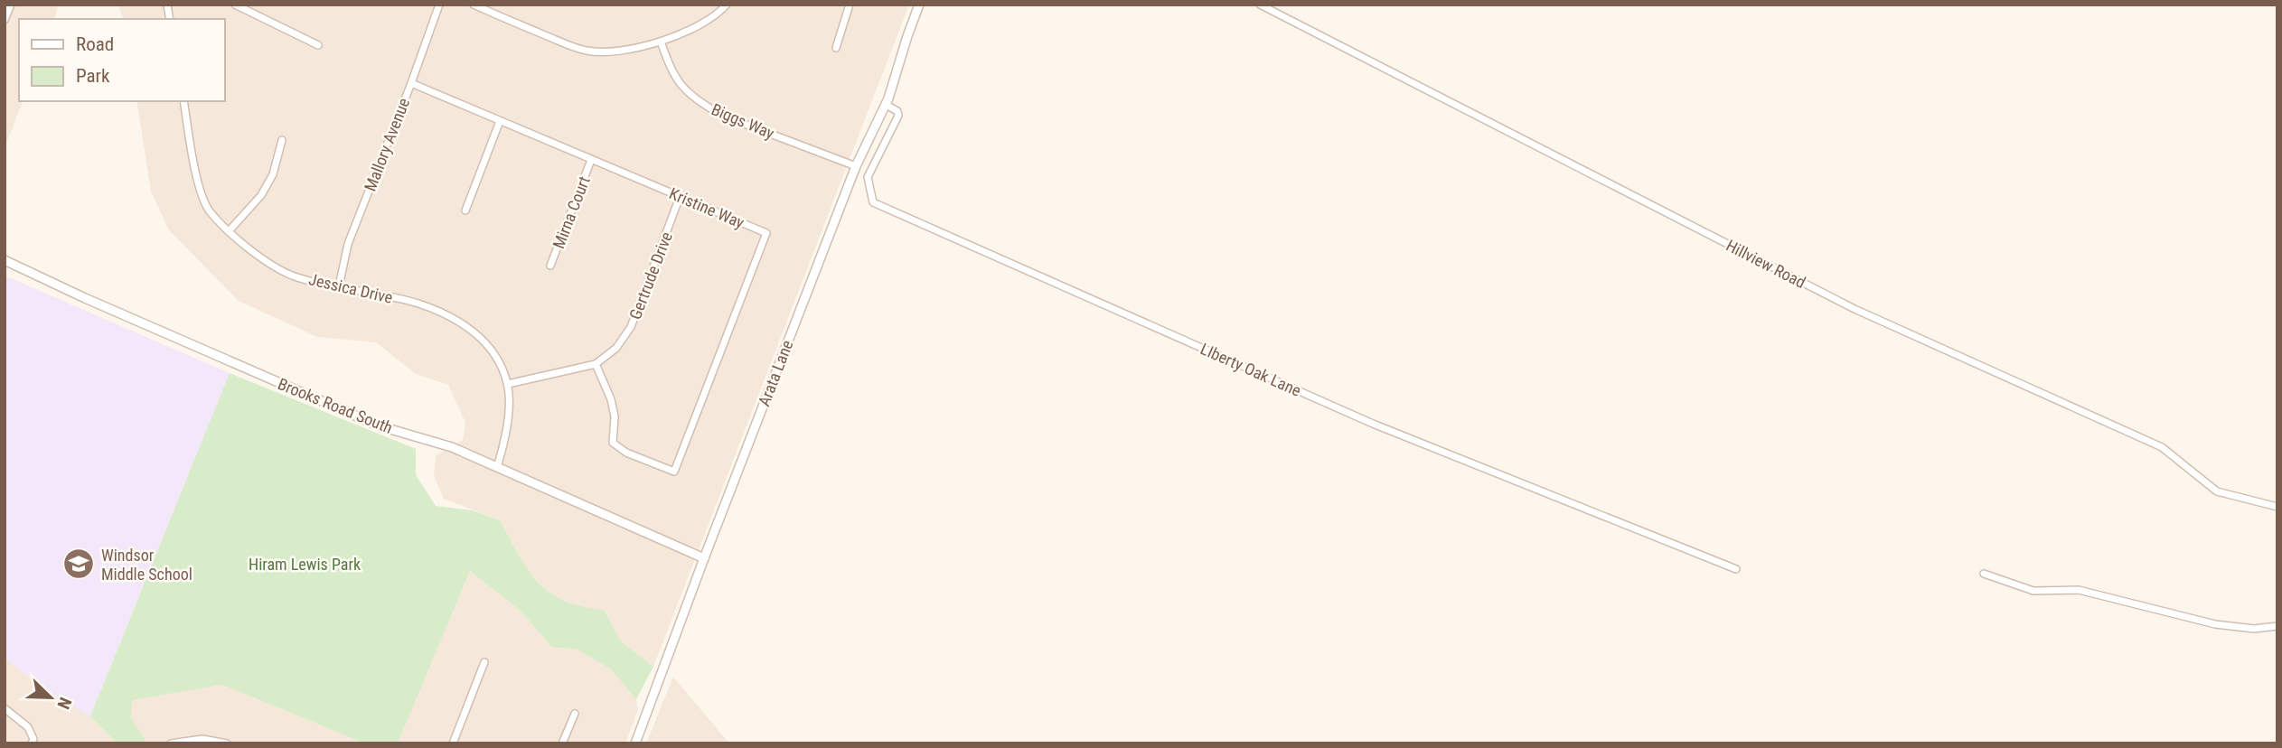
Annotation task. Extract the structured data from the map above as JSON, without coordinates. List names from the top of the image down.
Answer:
{
  "streets": {
    "street": [
      "Biggs Way",
      "Mallory Avenue",
      "Kristine Way",
      "Mirna Court",
      "Hillview Road",
      "Gertrude Drive",
      "Jessica Drive",
      "LIberty Oak Lane",
      "Arata Lane",
      "Brooks Road South"
    ]
  },
  "crossings": [
    ["Biggs Way", "Arata Lane"],
    ["Mallory Avenue", "Kristine Way"],
    ["Mallory Avenue", "Jessica Drive"],
    ["Kristine Way", "Mirna Court"],
    ["Kristine Way", "Gertrude Drive"],
    ["Gertrude Drive", "Jessica Drive"],
    ["Jessica Drive", "Brooks Road South"],
    ["LIberty Oak Lane", "Arata Lane"],
    ["Arata Lane", "Brooks Road South"]
  ],
  "parks": ["Hiram Lewis Park"],
  "places": {
    "school or university": ["Windsor Middle School"]
  },
  "legend": ["Road", "Park"],
  "north": "bottom right"
}
